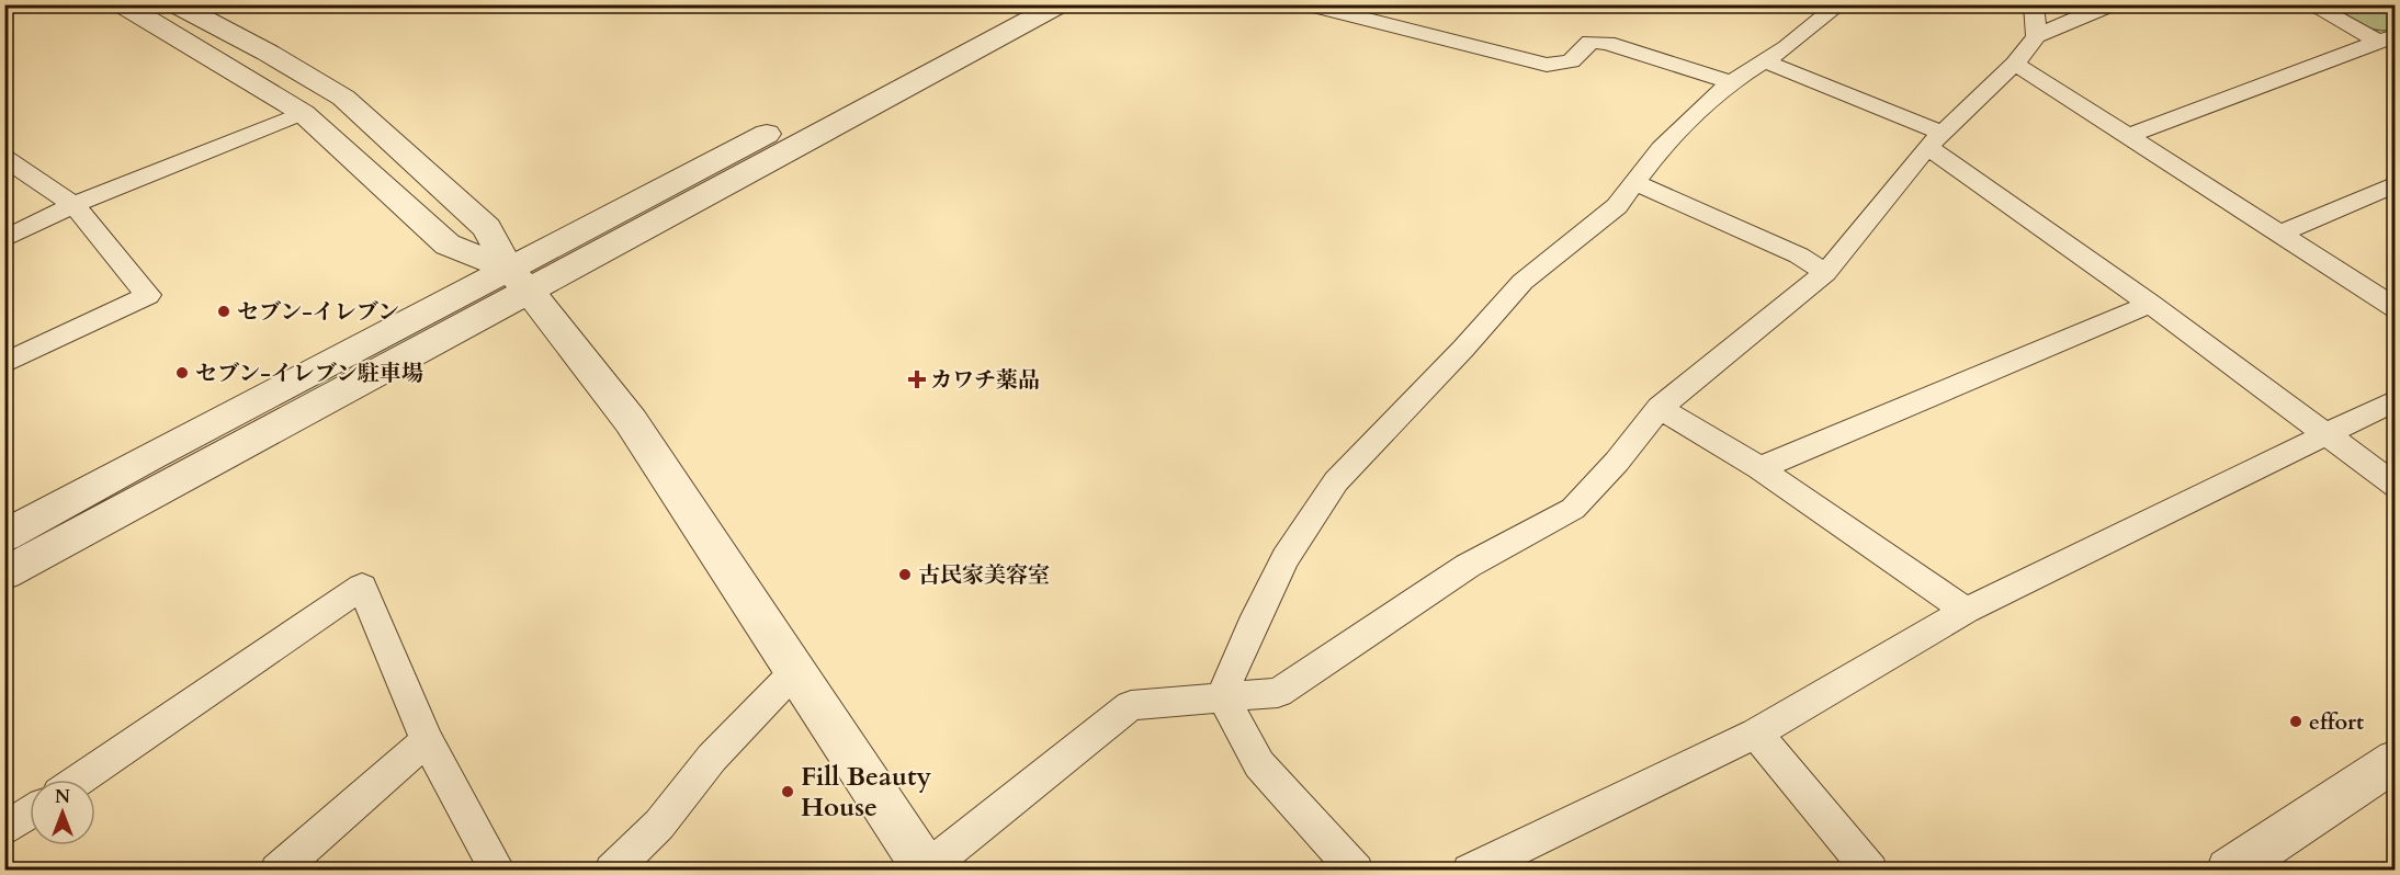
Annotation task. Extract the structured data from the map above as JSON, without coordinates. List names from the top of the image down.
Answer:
{
  "places": {
    "other": [
      "セブン-イレブン",
      "セブン-イレブン駐車場",
      "古民家美容室",
      "effort",
      "Fill Beauty House"
    ],
    "health": ["カワチ薬品"]
  },
  "north": "top"
}
